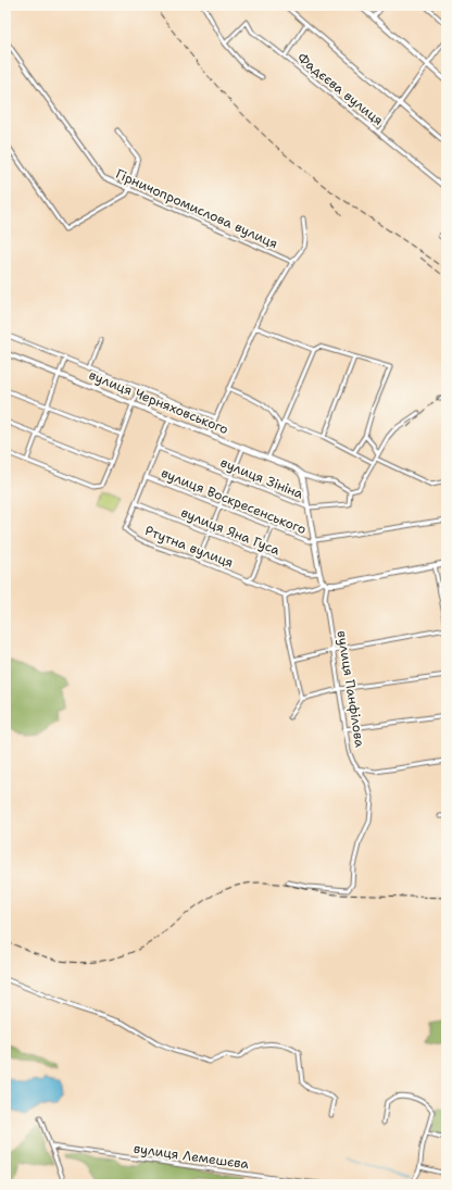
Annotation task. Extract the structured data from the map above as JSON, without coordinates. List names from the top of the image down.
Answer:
{
  "streets": {
    "main road": ["вулиця Черняховського", "вулиця Панфілова"],
    "street": [
      "Фадєєва вулиця",
      "Гірничопромислова вулиця",
      "вулиця Зініна",
      "вулиця Воскресенського",
      "вулиця Яна Гуса",
      "Ртутна вулиця",
      "вулиця Лемешєва"
    ]
  },
  "crossings": [
    ["вулиця Черняховського", "Ртутна вулиця"],
    ["вулиця Черняховського", "вулиця Панфілова"],
    ["вулиця Зініна", "Ртутна вулиця"],
    ["вулиця Зініна", "вулиця Панфілова"],
    ["вулиця Воскресенського", "Ртутна вулиця"],
    ["вулиця Воскресенського", "вулиця Панфілова"],
    ["вулиця Яна Гуса", "Ртутна вулиця"],
    ["вулиця Яна Гуса", "вулиця Панфілова"]
  ]
}
